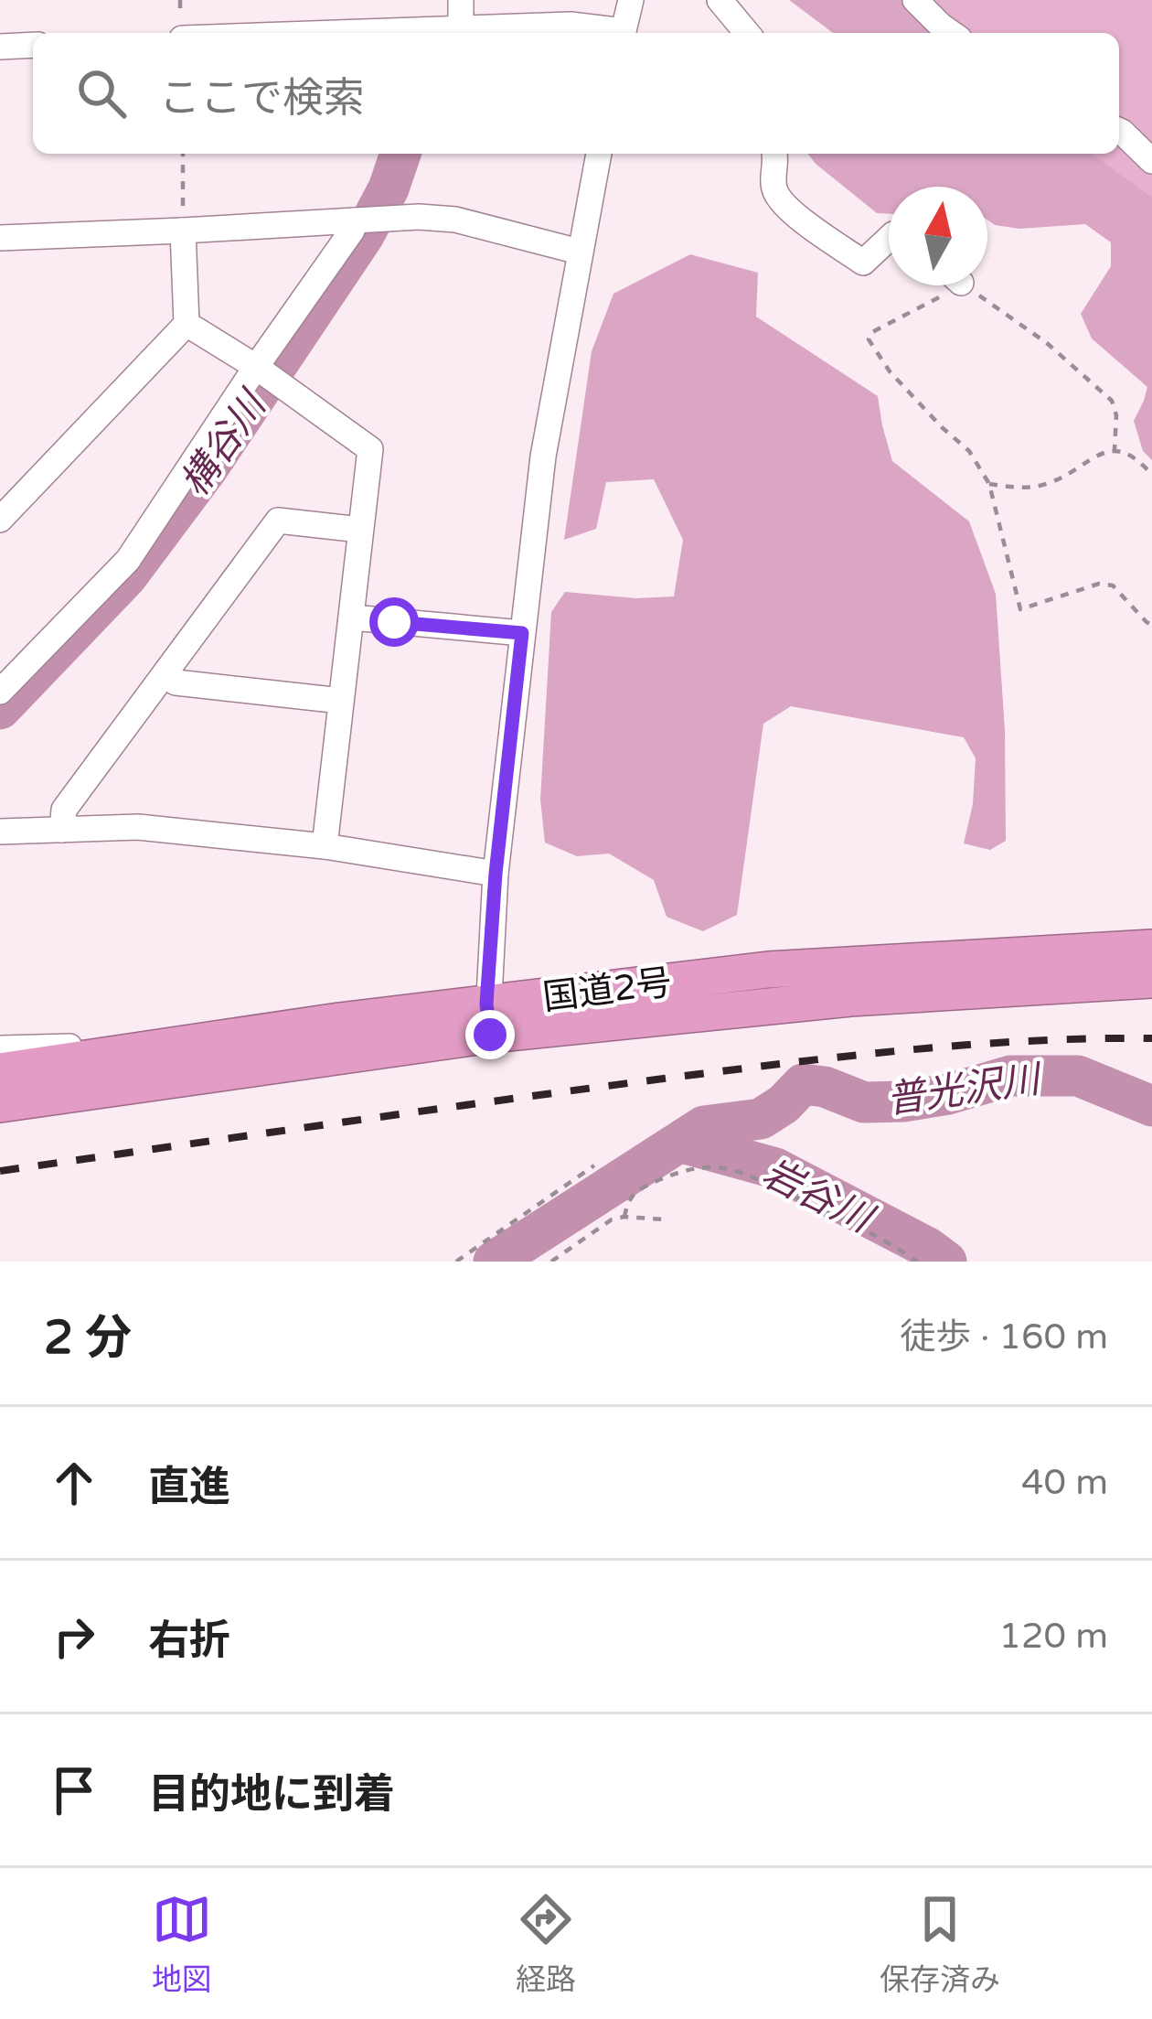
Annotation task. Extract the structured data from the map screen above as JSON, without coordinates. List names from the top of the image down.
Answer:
{
  "streets": {
    "highway": ["国道2号"]
  },
  "water": ["構谷川", "普光沢川", "岩谷川"],
  "north": "top",
  "page": {
    "search": "ここで検索",
    "heading": ["2 分", "徒歩 · 160 m"],
    "list": [
      ["直進", "40 m"],
      ["右折", "120 m"],
      "目的地に到着"
    ],
    "nav": ["地図", "経路", "保存済み"]
  }
}
